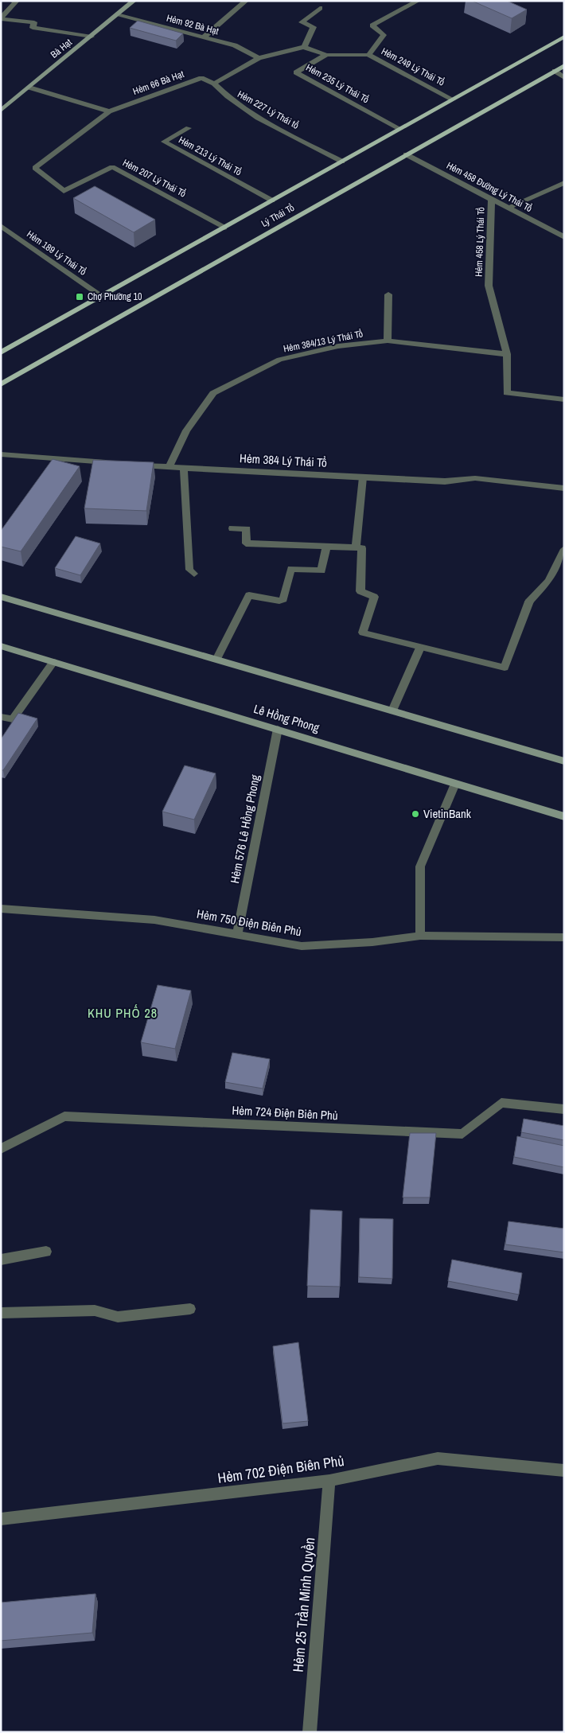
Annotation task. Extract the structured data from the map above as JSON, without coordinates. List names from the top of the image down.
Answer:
{
  "streets": {
    "main road": ["Bà Hạt", "Lý Thái Tổ", "Lê Hồng Phong"],
    "street": [
      "Hẻm 92 Bà Hạt",
      "Hẻm 249 Lý Thái Tổ",
      "Hẻm 66 Bà Hạt",
      "Hẻm 235 Lý Thái Tổ",
      "Hẻm 227 Lý Thái tổ",
      "Hẻm 213 Lý Thái Tổ",
      "Hẻm 207 Lý Thái Tổ",
      "Hẻm 458 Đường Lý Thái Tổ",
      "Hẻm 458 Lý Thái Tổ",
      "Hẻm 189 Lý Thái Tổ",
      "Hẻm 384/13 Lý Thái Tổ",
      "Hẻm 384 Lý Thái Tổ",
      "Hẻm 576 Lê Hồng Phong",
      "Hẻm 750 Điện Biên Phủ",
      "Hẻm 724 Điện Biên Phủ",
      "Hẻm 702 Điện Biên Phủ",
      "Hẻm 25 Trần Minh Quyền"
    ]
  },
  "crossings": [
    ["Hẻm 92 Bà Hạt", "Bà Hạt"],
    ["Hẻm 92 Bà Hạt", "Hẻm 227 Lý Thái tổ"],
    ["Hẻm 249 Lý Thái Tổ", "Hẻm 235 Lý Thái Tổ"],
    ["Hẻm 249 Lý Thái Tổ", "Hẻm 227 Lý Thái tổ"],
    ["Hẻm 249 Lý Thái Tổ", "Lý Thái Tổ"],
    ["Hẻm 66 Bà Hạt", "Hẻm 227 Lý Thái tổ"],
    ["Hẻm 66 Bà Hạt", "Hẻm 207 Lý Thái Tổ"],
    ["Hẻm 235 Lý Thái Tổ", "Lý Thái Tổ"],
    ["Hẻm 227 Lý Thái tổ", "Lý Thái Tổ"],
    ["Hẻm 213 Lý Thái Tổ", "Lý Thái Tổ"],
    ["Hẻm 207 Lý Thái Tổ", "Lý Thái Tổ"],
    ["Hẻm 458 Đường Lý Thái Tổ", "Lý Thái Tổ"],
    ["Hẻm 458 Đường Lý Thái Tổ", "Hẻm 458 Lý Thái Tổ"],
    ["Lý Thái Tổ", "Hẻm 189 Lý Thái Tổ"],
    ["Hẻm 458 Lý Thái Tổ", "Hẻm 384/13 Lý Thái Tổ"],
    ["Hẻm 384/13 Lý Thái Tổ", "Hẻm 384 Lý Thái Tổ"],
    ["Lê Hồng Phong", "Hẻm 576 Lê Hồng Phong"],
    ["Hẻm 576 Lê Hồng Phong", "Hẻm 750 Điện Biên Phủ"],
    ["Hẻm 702 Điện Biên Phủ", "Hẻm 25 Trần Minh Quyền"]
  ],
  "districts": ["KHU PHỐ 28"],
  "places": {
    "transit": ["Chợ Phường 10"],
    "other": ["VietinBank"]
  }
}
